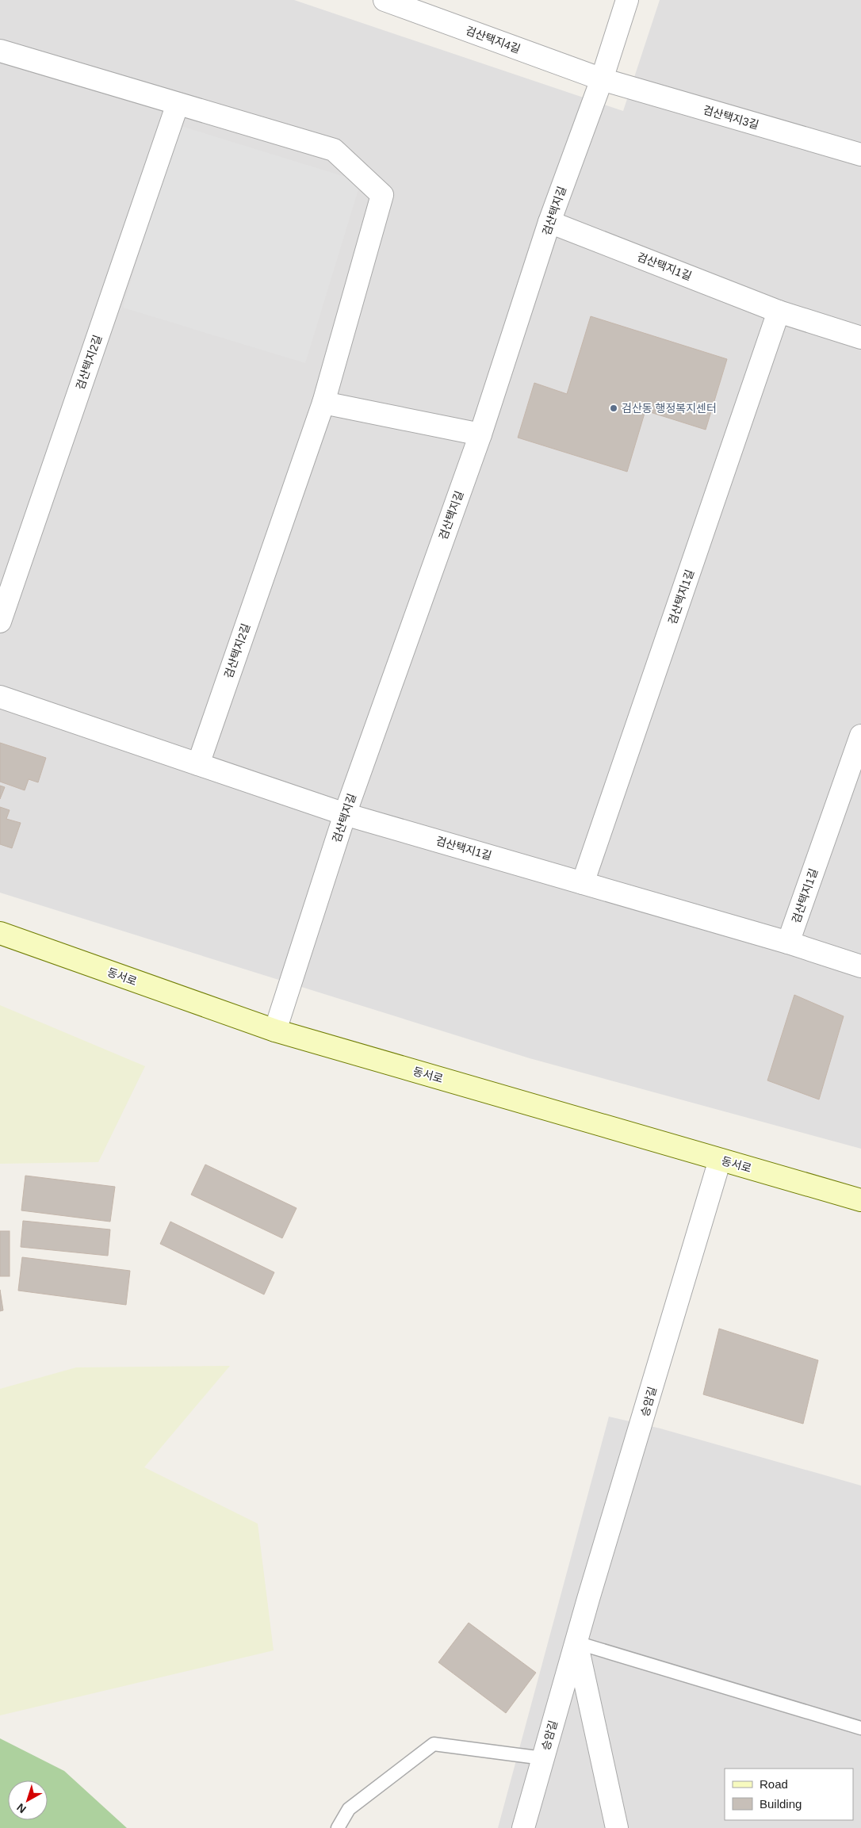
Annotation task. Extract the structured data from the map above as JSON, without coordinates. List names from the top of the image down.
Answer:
{
  "streets": {
    "main road": ["동서로"],
    "street": [
      "검산택지4길",
      "검산택지3길",
      "검산택지길",
      "검산택지1길",
      "검산택지2길",
      "승암길"
    ]
  },
  "crossings": [
    ["검산택지4길", "검산택지3길"],
    ["검산택지4길", "검산택지길"],
    ["검산택지3길", "검산택지길"],
    ["검산택지길", "검산택지1길"],
    ["검산택지길", "동서로"],
    ["동서로", "승암길"]
  ],
  "places": ["검산동 행정복지센터"],
  "legend": ["Road", "Building"],
  "north": "bottom left"
}
